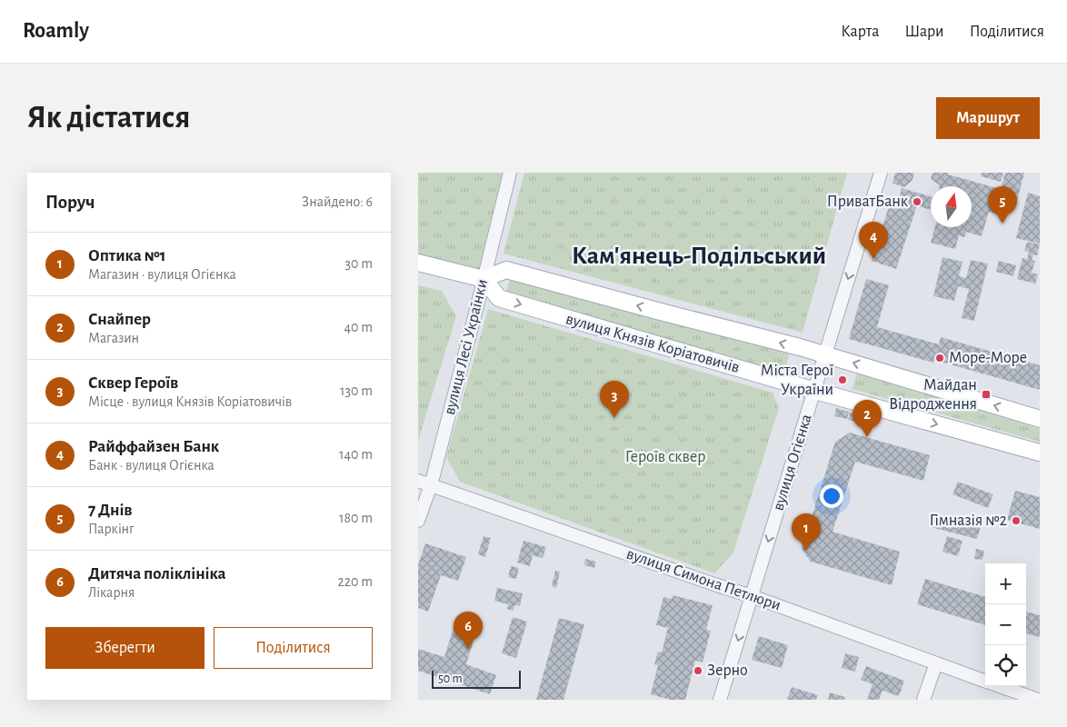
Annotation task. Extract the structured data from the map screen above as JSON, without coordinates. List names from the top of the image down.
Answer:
{
  "streets": {
    "main road": ["вулиця Князів Коріатовичів"],
    "street": ["вулиця Лесі Українки", "вулиця Огієнка", "вулиця Симона Петлюри"]
  },
  "crossings": [
    ["вулиця Князів Коріатовичів", "вулиця Лесі Українки"],
    ["вулиця Князів Коріатовичів", "вулиця Огієнка"],
    ["вулиця Лесі Українки", "вулиця Симона Петлюри"],
    ["вулиця Огієнка", "вулиця Симона Петлюри"]
  ],
  "one_way": ["вулиця Огієнка"],
  "districts": ["Кам'янець-Подільський"],
  "parks": ["Героїв сквер"],
  "places": {
    "other": [
      "ПриватБанк",
      "Море-Море",
      "Міста Герої України",
      "Гімназія №2",
      "Зерно"
    ],
    "transit": ["Майдан Відродження"]
  },
  "scale_bar": "50 m",
  "north": "top",
  "page": {
    "header": "Roamly",
    "nav": ["Карта", "Шари", "Поділитися"],
    "buttons": [
      "Маршрут",
      ["Зберегти", "Поділитися"]
    ],
    "title": "Як дістатися",
    "heading": ["Поруч", "Знайдено: 6"],
    "pins": [
      "5",
      "4",
      "3",
      "2",
      "1",
      "6"
    ],
    "list": [
      {
        "mark": "1",
        "name": "Оптика №1",
        "note": "Магазин · вулиця Огієнка",
        "value": "30 m"
      },
      {
        "mark": "2",
        "name": "Снайпер",
        "note": "Магазин",
        "value": "40 m"
      },
      {
        "mark": "3",
        "name": "Сквер Героїв",
        "note": "Місце · вулиця Князів Коріатовичів",
        "value": "130 m"
      },
      {
        "mark": "4",
        "name": "Райффайзен Банк",
        "note": "Банк · вулиця Огієнка",
        "value": "140 m"
      },
      {
        "mark": "5",
        "name": "7 Днів",
        "note": "Паркінг",
        "value": "180 m"
      },
      {
        "mark": "6",
        "name": "Дитяча поліклініка",
        "note": "Лікарня",
        "value": "220 m"
      }
    ],
    "map_buttons": ["+", "−"],
    "scale": "50 m"
  }
}
